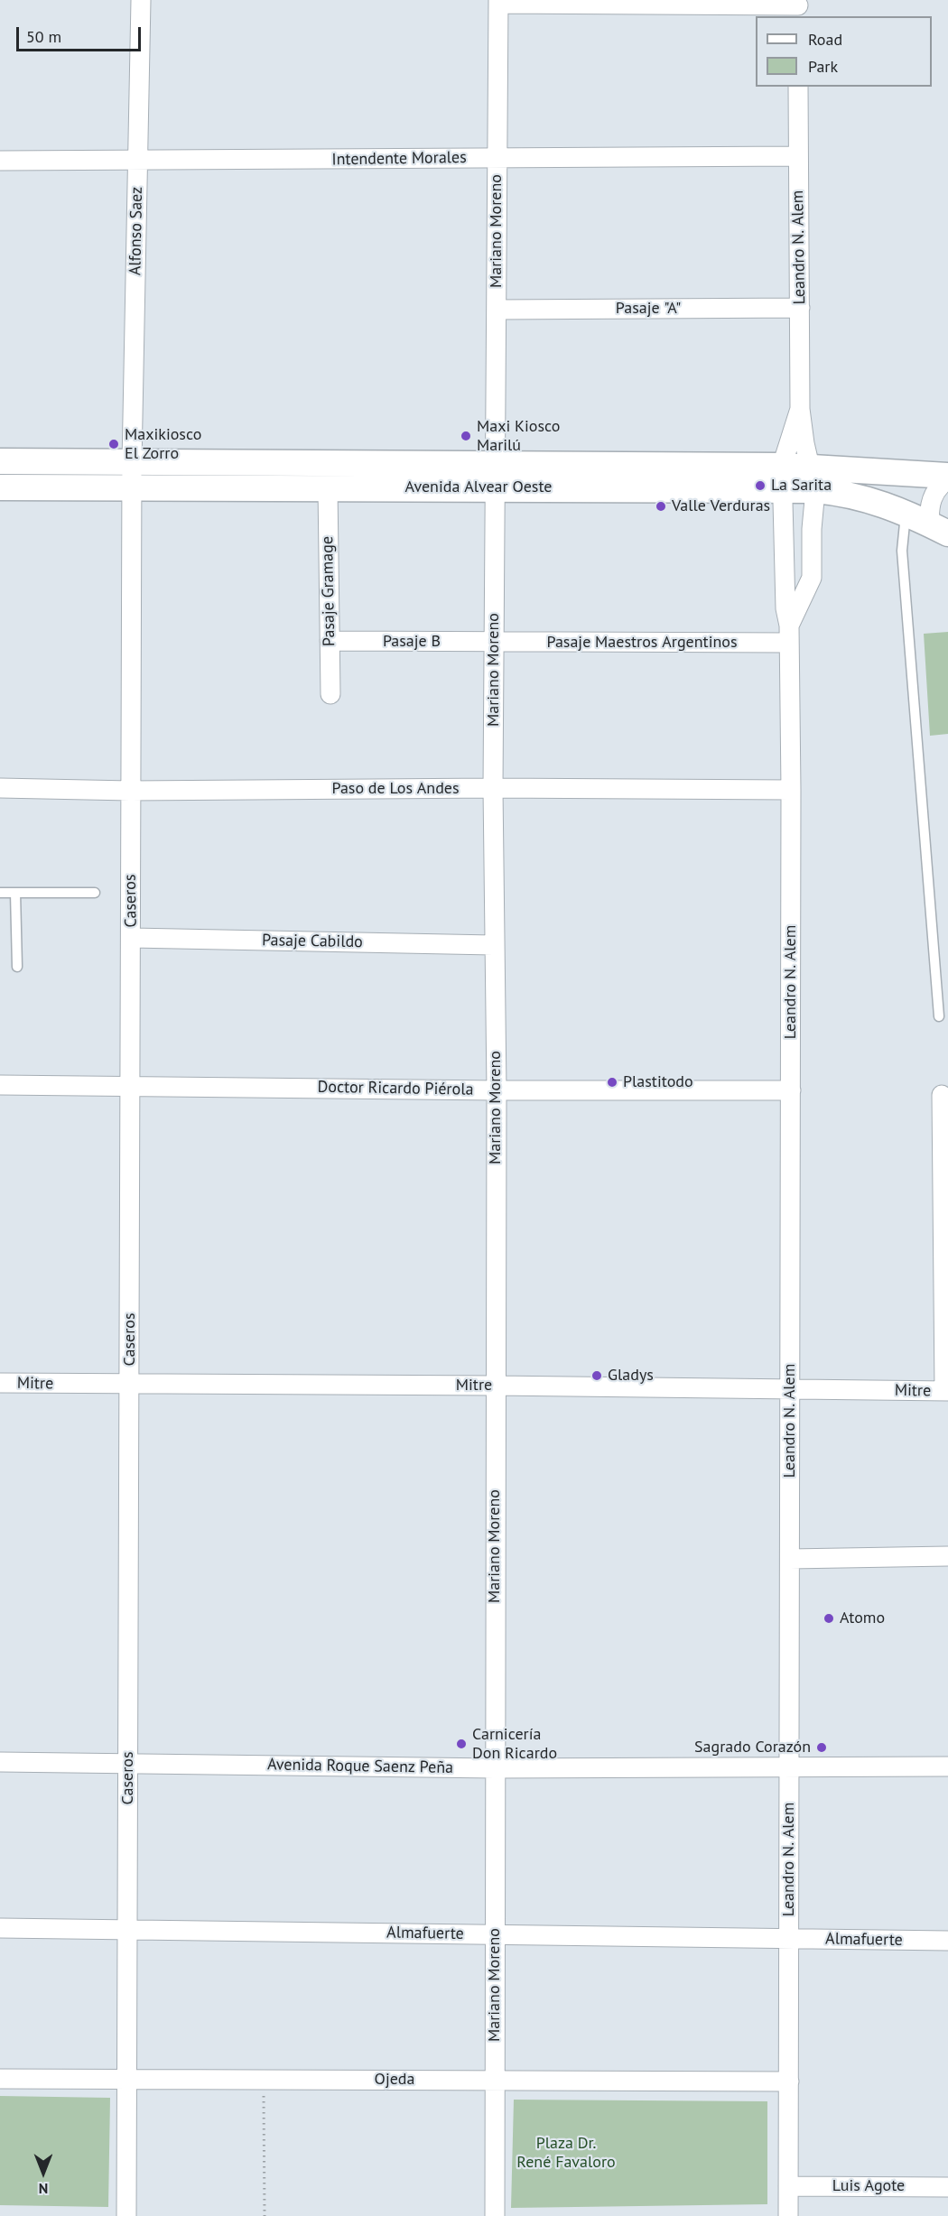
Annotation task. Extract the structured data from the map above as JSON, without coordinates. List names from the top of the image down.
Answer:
{
  "streets": {
    "main road": ["Avenida Alvear Oeste"],
    "street": [
      "Intendente Morales",
      "Alfonso Saez",
      "Mariano Moreno",
      "Leandro N. Alem",
      "Pasaje \"A\"",
      "Pasaje Gramage",
      "Pasaje B",
      "Pasaje Maestros Argentinos",
      "Paso de Los Andes",
      "Caseros",
      "Pasaje Cabildo",
      "Doctor Ricardo Piérola",
      "Mitre",
      "Avenida Roque Saenz Peña",
      "Almafuerte",
      "Ojeda",
      "Luis Agote"
    ]
  },
  "crossings": [
    ["Intendente Morales", "Alfonso Saez"],
    ["Intendente Morales", "Mariano Moreno"],
    ["Intendente Morales", "Leandro N. Alem"],
    ["Alfonso Saez", "Avenida Alvear Oeste"],
    ["Alfonso Saez", "Caseros"],
    ["Mariano Moreno", "Pasaje \"A\""],
    ["Mariano Moreno", "Avenida Alvear Oeste"],
    ["Mariano Moreno", "Pasaje B"],
    ["Mariano Moreno", "Pasaje Maestros Argentinos"],
    ["Mariano Moreno", "Paso de Los Andes"],
    ["Mariano Moreno", "Pasaje Cabildo"],
    ["Mariano Moreno", "Doctor Ricardo Piérola"],
    ["Mariano Moreno", "Mitre"],
    ["Mariano Moreno", "Avenida Roque Saenz Peña"],
    ["Mariano Moreno", "Almafuerte"],
    ["Mariano Moreno", "Ojeda"],
    ["Leandro N. Alem", "Pasaje \"A\""],
    ["Leandro N. Alem", "Avenida Alvear Oeste"],
    ["Leandro N. Alem", "Pasaje Maestros Argentinos"],
    ["Leandro N. Alem", "Paso de Los Andes"],
    ["Leandro N. Alem", "Doctor Ricardo Piérola"],
    ["Leandro N. Alem", "Mitre"],
    ["Leandro N. Alem", "Avenida Roque Saenz Peña"],
    ["Leandro N. Alem", "Almafuerte"],
    ["Leandro N. Alem", "Ojeda"],
    ["Leandro N. Alem", "Luis Agote"],
    ["Avenida Alvear Oeste", "Pasaje Gramage"],
    ["Avenida Alvear Oeste", "Caseros"],
    ["Pasaje Gramage", "Pasaje B"],
    ["Pasaje B", "Pasaje Maestros Argentinos"],
    ["Paso de Los Andes", "Caseros"],
    ["Caseros", "Pasaje Cabildo"],
    ["Caseros", "Doctor Ricardo Piérola"],
    ["Caseros", "Mitre"],
    ["Caseros", "Avenida Roque Saenz Peña"],
    ["Caseros", "Almafuerte"],
    ["Caseros", "Ojeda"]
  ],
  "parks": ["Plaza Dr. René Favaloro"],
  "places": [
    "Maxi Kiosco Marilú",
    "Maxikiosco El Zorro",
    "La Sarita",
    "Valle Verduras",
    "Plastitodo",
    "Gladys",
    "Atomo",
    "Carnicería Don Ricardo",
    "Sagrado Corazón"
  ],
  "legend": ["Road", "Park"],
  "scale_bar": "50 m",
  "north": "bottom"
}
